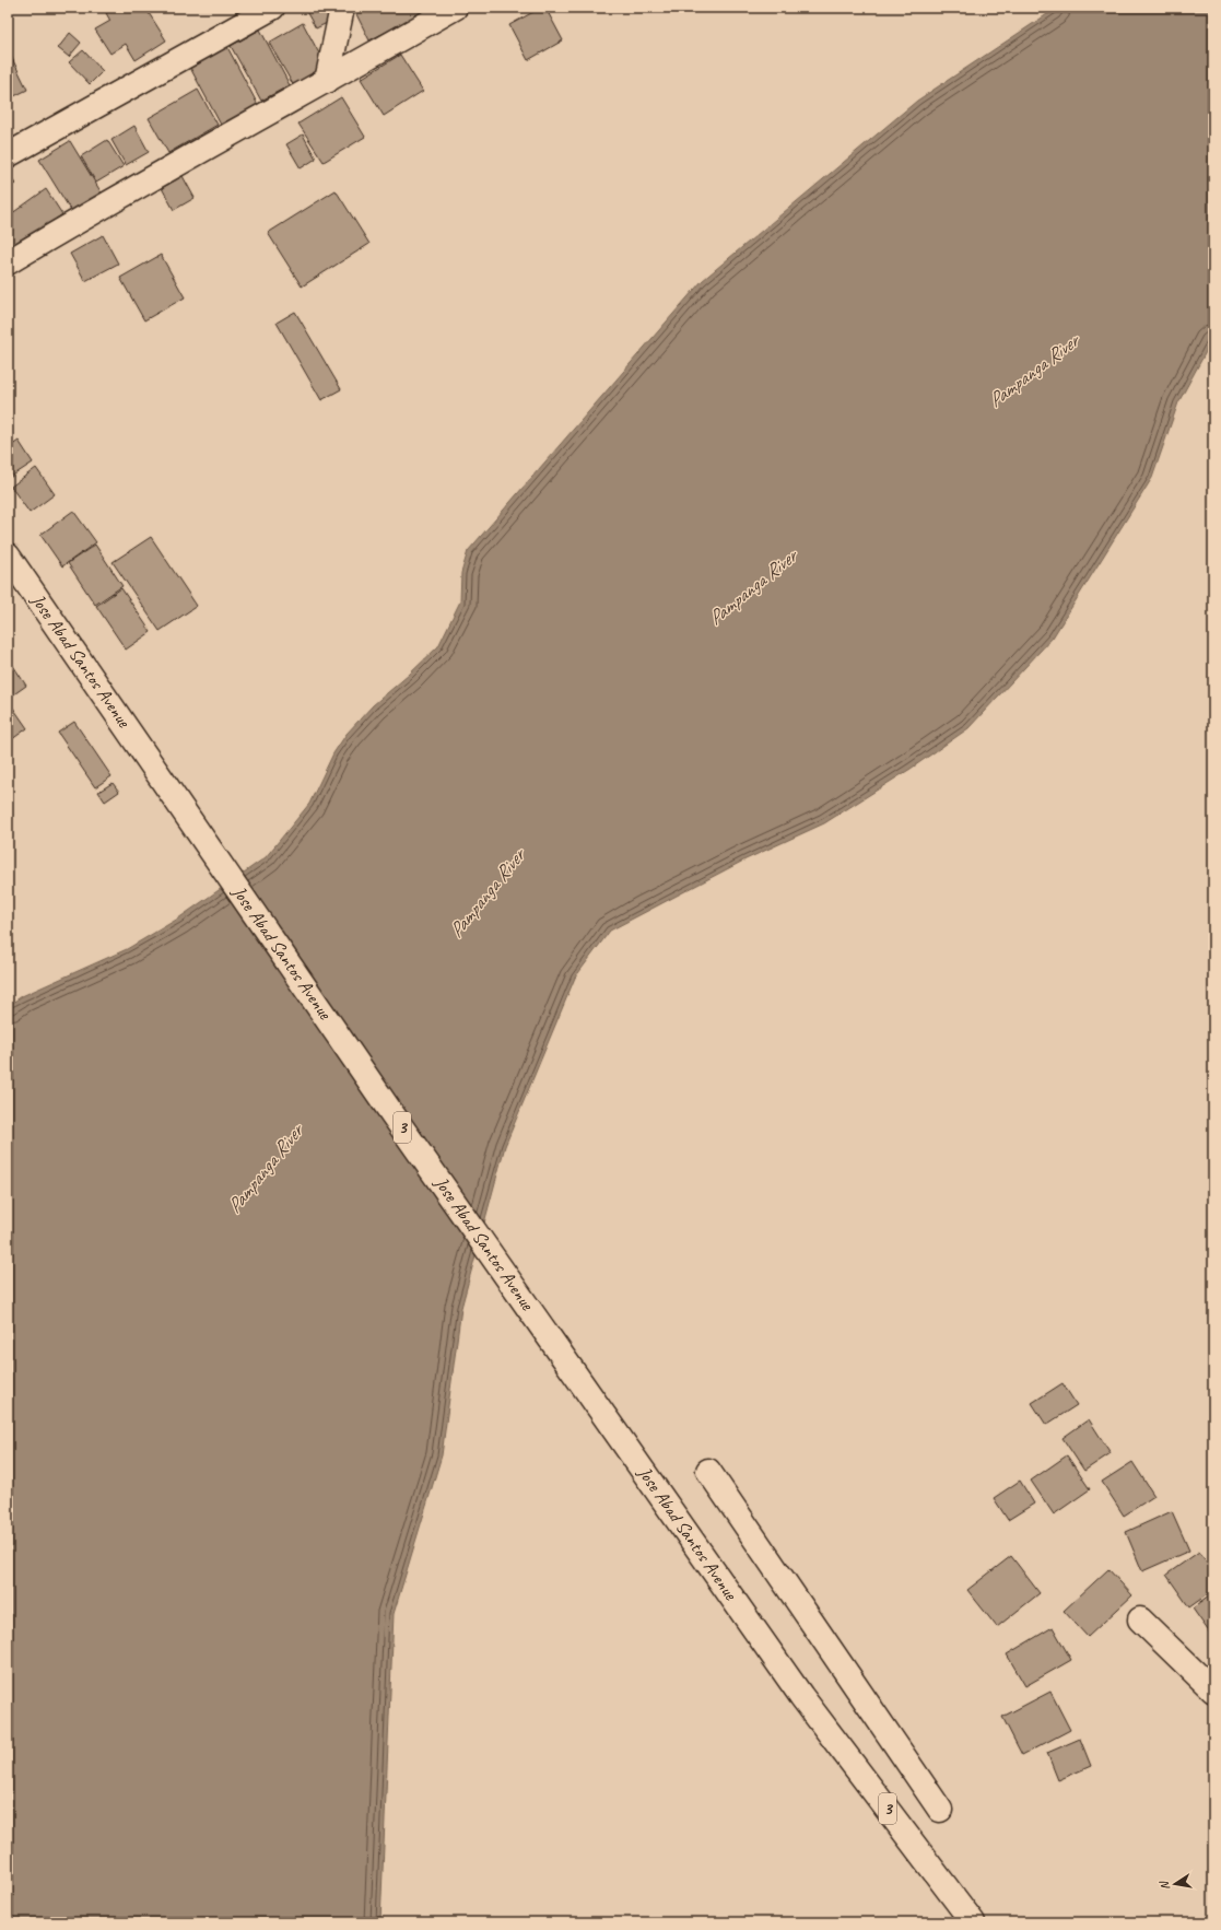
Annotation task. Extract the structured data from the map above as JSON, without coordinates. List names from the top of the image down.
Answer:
{
  "streets": {
    "main road": ["Jose Abad Santos Avenue", "3"]
  },
  "water": ["Pampanga River"],
  "north": "left"
}
